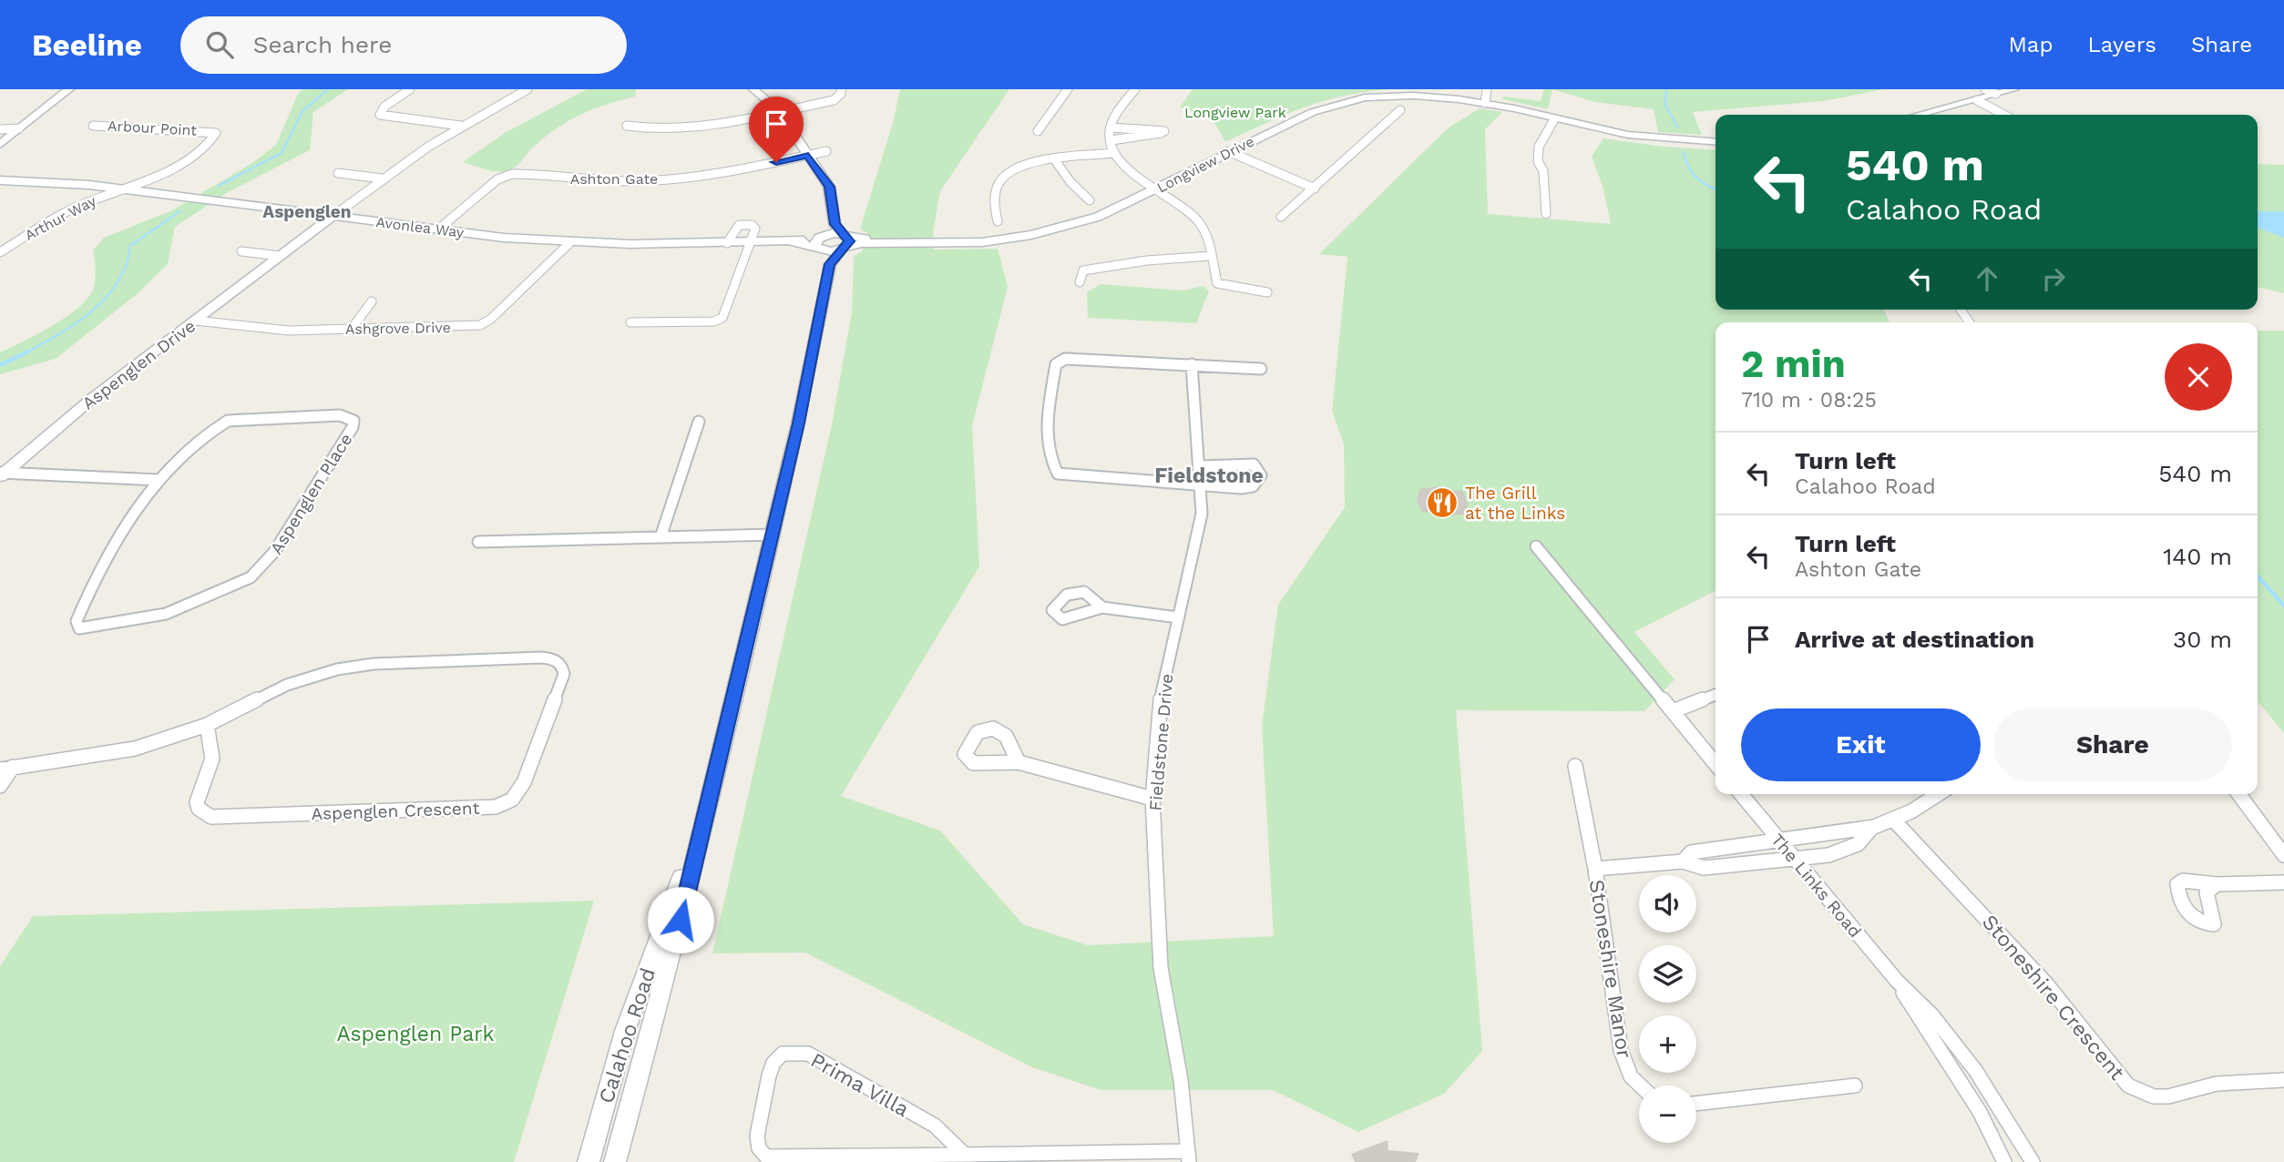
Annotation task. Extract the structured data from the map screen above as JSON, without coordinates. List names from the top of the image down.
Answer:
{
  "streets": {
    "street": [
      "Arbour Point",
      "Longview Drive",
      "Ashton Gate",
      "Arthur Way",
      "Avonlea Way",
      "Ashgrove Drive",
      "Aspenglen Drive",
      "Aspenglen Place",
      "Fieldstone Drive",
      "Aspenglen Crescent",
      "The Links Road",
      "Stoneshire Manor",
      "Stoneshire Crescent",
      "Calahoo Road",
      "Prima Villa"
    ]
  },
  "crossings": [
    ["Arbour Point", "Arthur Way"],
    ["Arbour Point", "Avonlea Way"],
    ["Longview Drive", "Calahoo Road"],
    ["Ashton Gate", "Avonlea Way"],
    ["Arthur Way", "Avonlea Way"],
    ["Avonlea Way", "Ashgrove Drive"],
    ["Avonlea Way", "Aspenglen Drive"],
    ["Ashgrove Drive", "Aspenglen Drive"],
    ["Fieldstone Drive", "Prima Villa"],
    ["The Links Road", "Stoneshire Manor"]
  ],
  "districts": ["Aspenglen", "Fieldstone"],
  "parks": ["Longview Park", "Aspenglen Park"],
  "places": {
    "restaurant": ["The Grill at the Links"]
  },
  "page": {
    "header": "Beeline",
    "search": "Search here",
    "nav": ["Map", "Layers", "Share"],
    "turn": ["540 m", "Calahoo Road"],
    "heading": ["2 min", "710 m · 08:25"],
    "list": [
      {
        "name": "Turn left",
        "note": "Calahoo Road",
        "value": "540 m"
      },
      {
        "name": "Turn left",
        "note": "Ashton Gate",
        "value": "140 m"
      },
      {
        "name": "Arrive at destination",
        "value": "30 m"
      }
    ],
    "buttons": ["Exit", "Share"],
    "map_buttons": ["+", "−"]
  }
}
